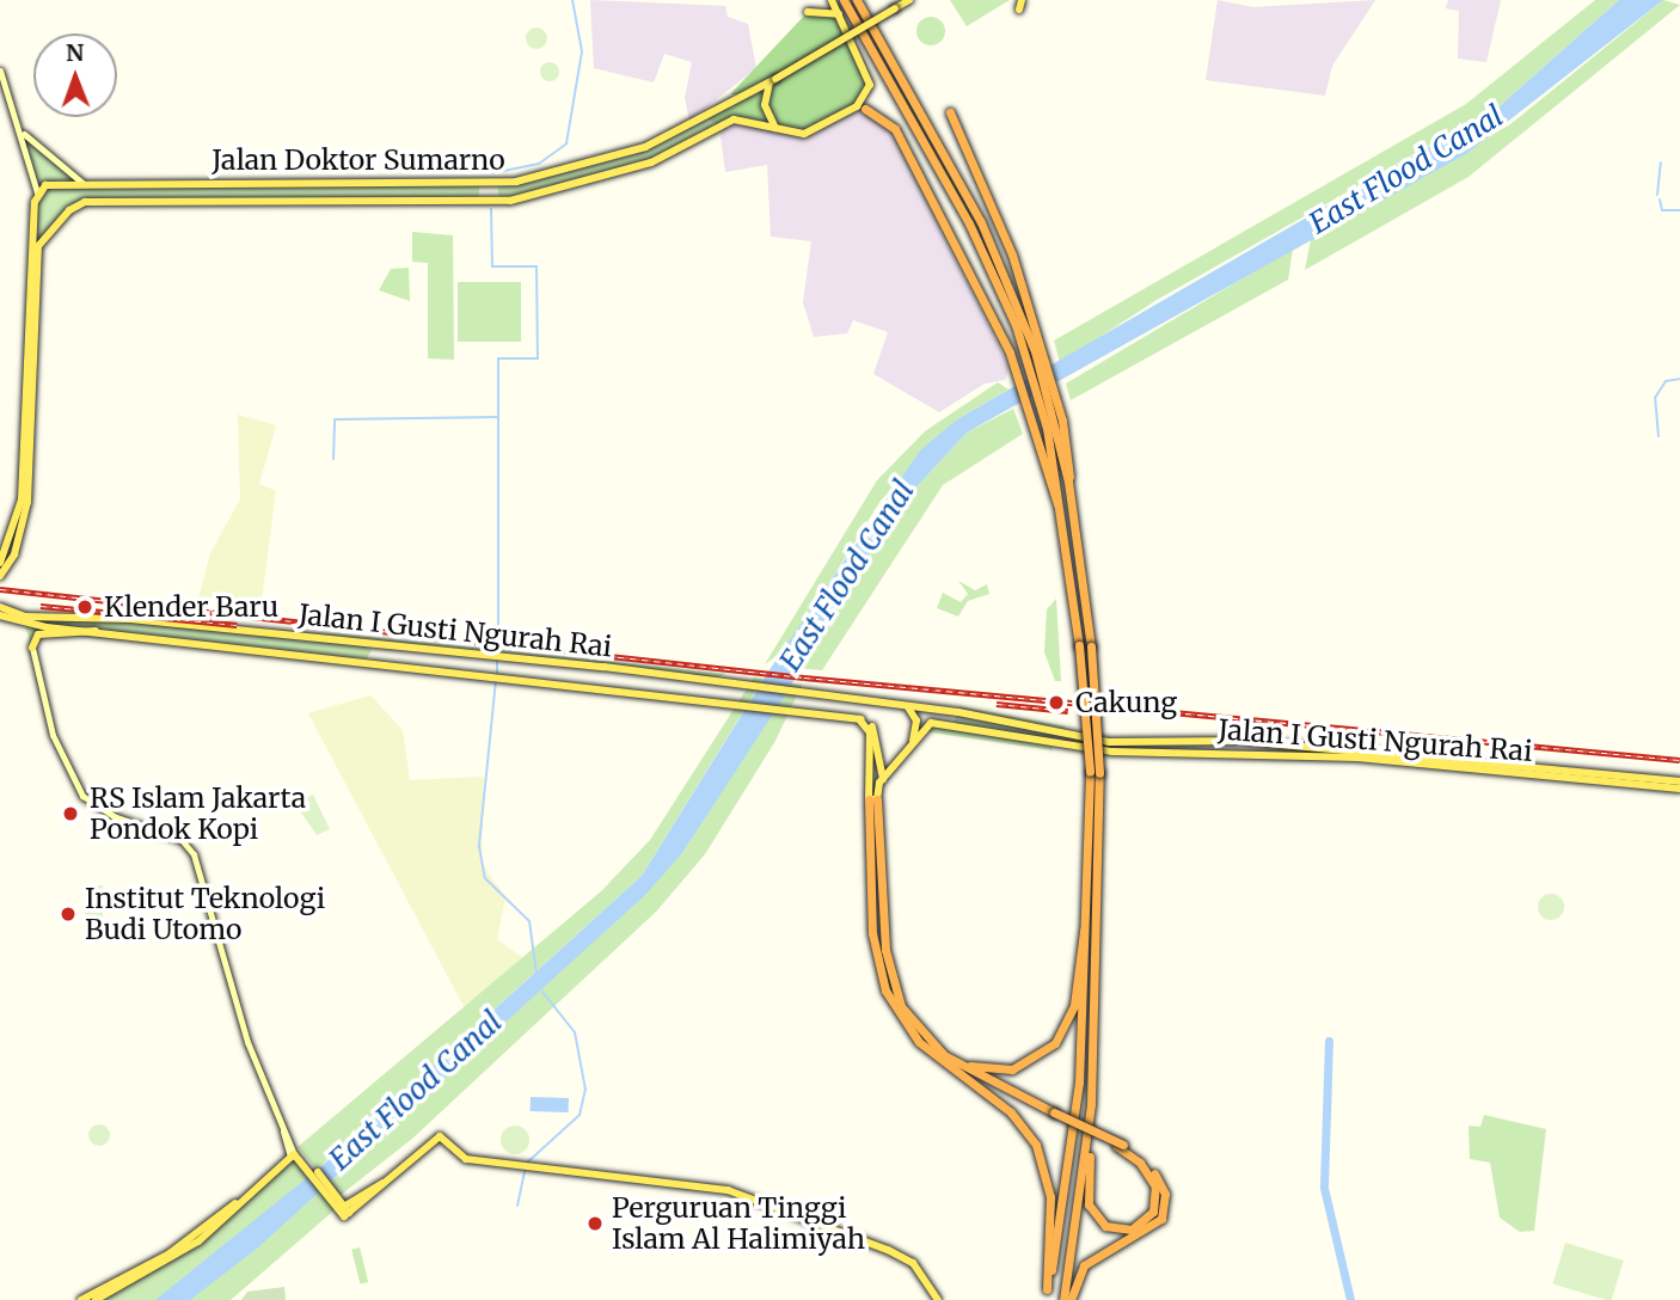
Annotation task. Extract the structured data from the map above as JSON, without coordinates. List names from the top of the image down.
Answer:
{
  "streets": {
    "main road": ["Jalan Doktor Sumarno", "Jalan I Gusti Ngurah Rai"]
  },
  "water": ["East Flood Canal"],
  "places": [
    "Klender Baru",
    "Cakung",
    "RS Islam Jakarta Pondok Kopi",
    "Institut Teknologi Budi Utomo",
    "Perguruan Tinggi Islam Al Halimiyah"
  ],
  "north": "top"
}
